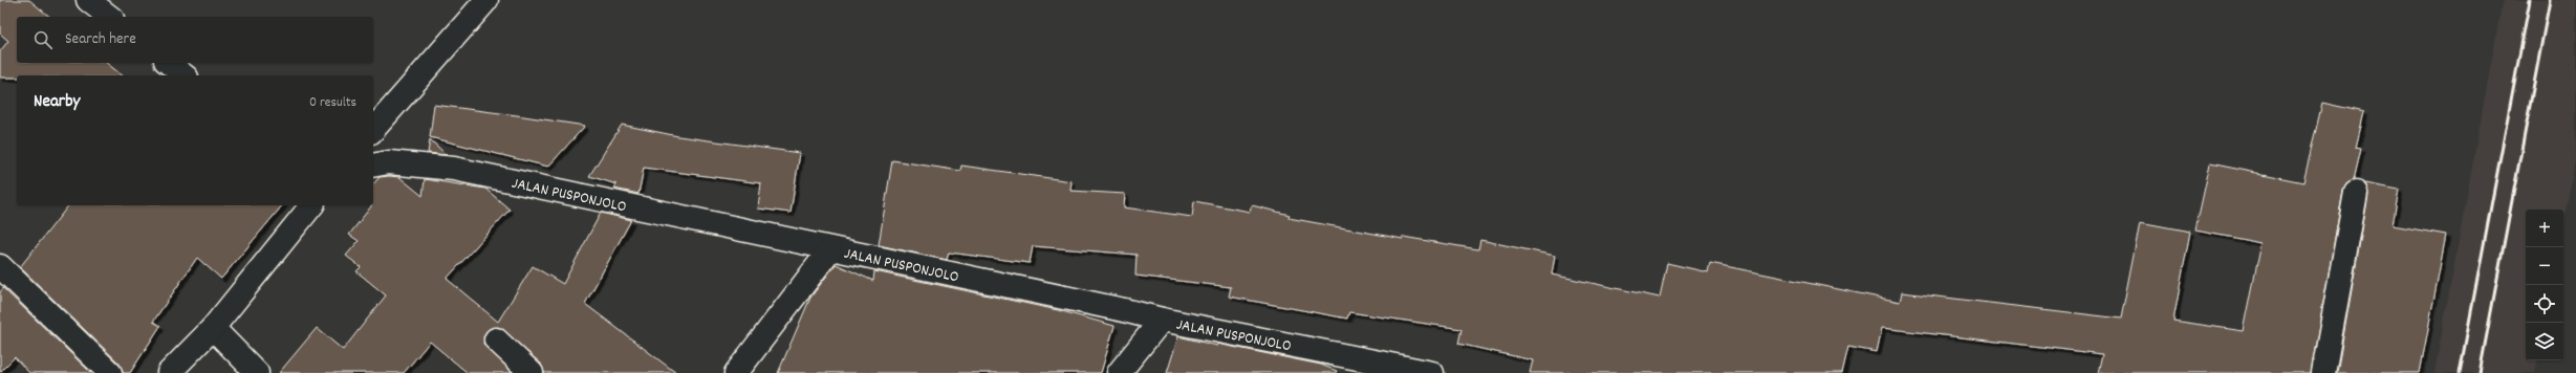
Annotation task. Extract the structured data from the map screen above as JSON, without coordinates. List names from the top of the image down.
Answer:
{
  "streets": {
    "street": ["JALAN PUSPONJOLO"]
  },
  "page": {
    "search": "Search here",
    "heading": ["Nearby", "0 results"],
    "map_buttons": ["+", "−"]
  }
}
